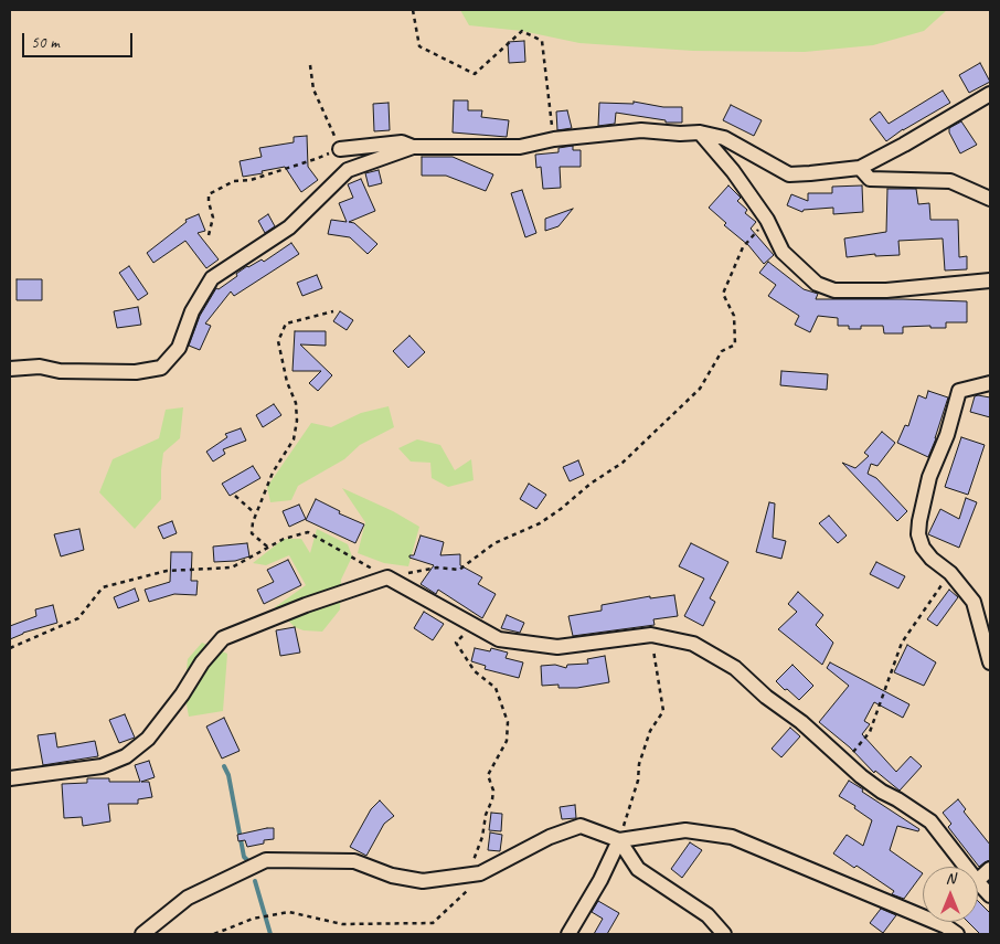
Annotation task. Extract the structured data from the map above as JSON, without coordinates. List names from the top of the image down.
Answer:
{
  "scale_bar": "50 m",
  "north": "top"
}
